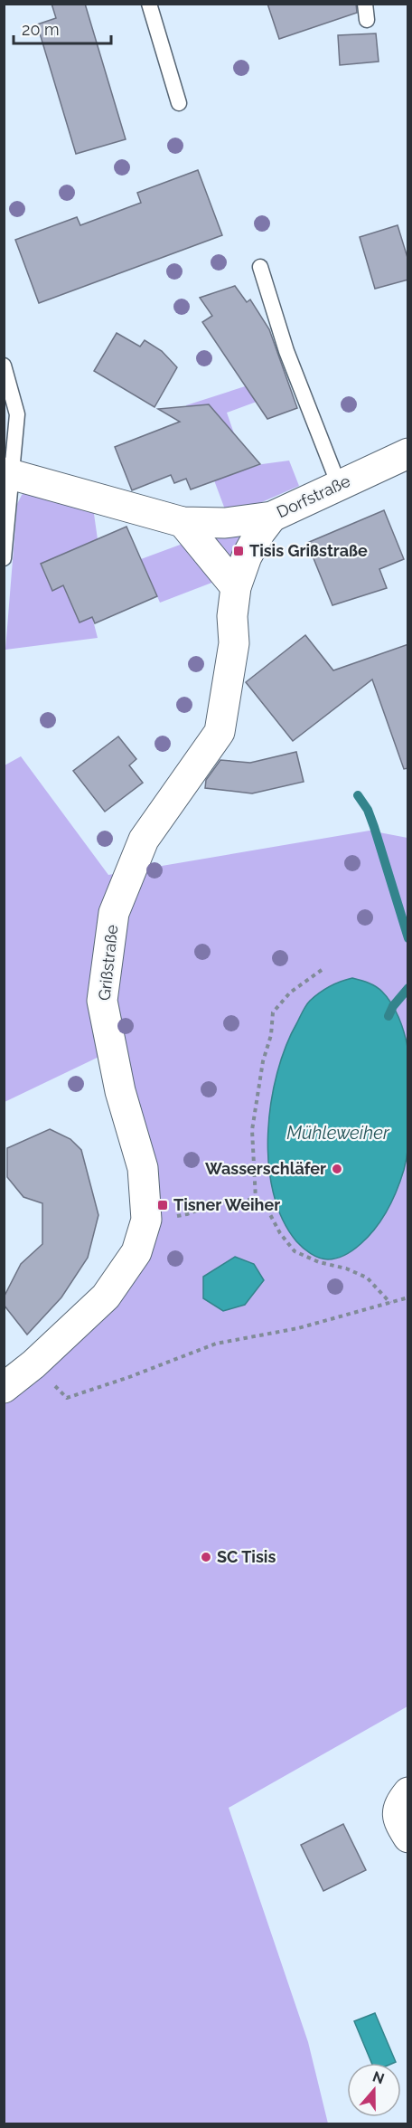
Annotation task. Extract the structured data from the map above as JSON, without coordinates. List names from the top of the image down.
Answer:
{
  "streets": {
    "street": ["Dorfstraße", "Grißstraße"]
  },
  "crossings": [
    ["Dorfstraße", "Grißstraße"]
  ],
  "water": ["Mühleweiher"],
  "places": {
    "transit": ["Tisis Grißstraße", "Tisner Weiher"],
    "other": ["Wasserschläfer", "SC Tisis"]
  },
  "scale_bar": "20 m",
  "north": "top"
}
